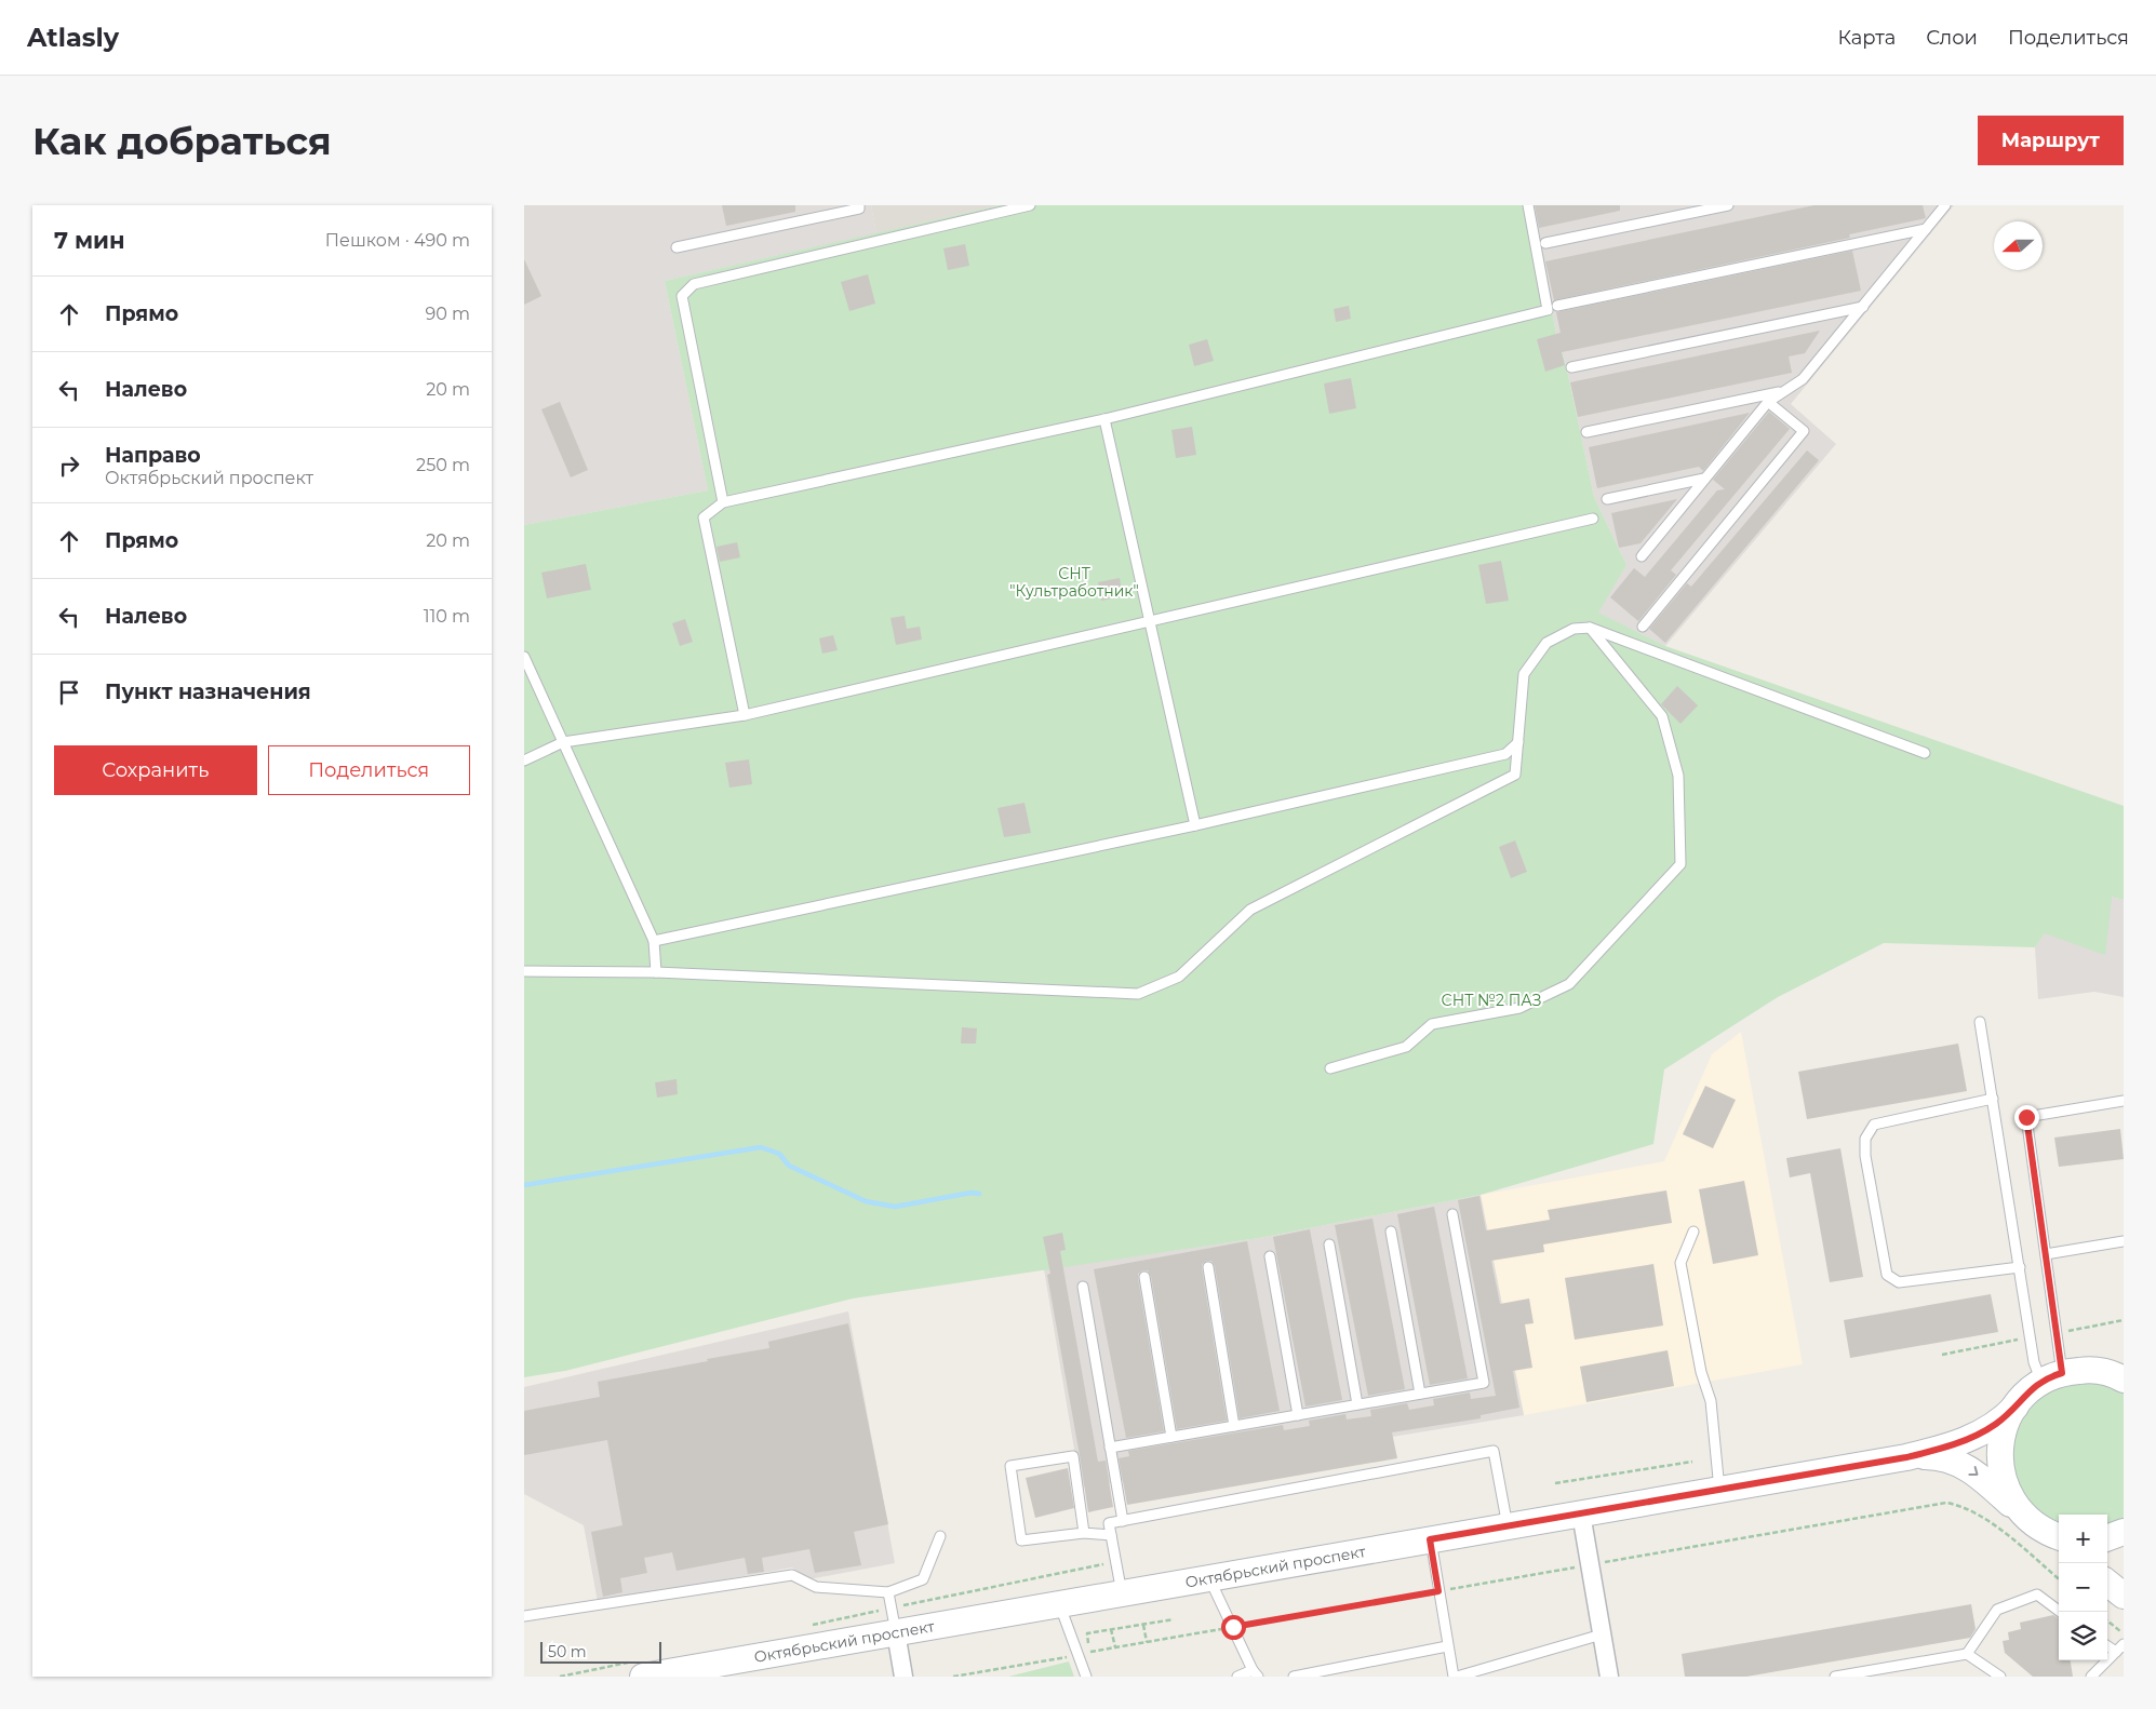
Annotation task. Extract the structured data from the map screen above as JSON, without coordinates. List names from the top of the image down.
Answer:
{
  "streets": {
    "main road": ["Октябрьский проспект"]
  },
  "parks": ["СНТ \"Культработник\"", "СНТ №2 ПАЗ"],
  "scale_bar": "50 m",
  "north": "left",
  "page": {
    "header": "Atlasly",
    "nav": ["Карта", "Слои", "Поделиться"],
    "buttons": [
      "Маршрут",
      ["Сохранить", "Поделиться"]
    ],
    "title": "Как добраться",
    "heading": ["7 мин", "Пешком · 490 m"],
    "list": [
      ["Прямо", "90 m"],
      ["Налево", "20 m"],
      ["Направо", "Октябрьский проспект", "250 m"],
      ["Прямо", "20 m"],
      ["Налево", "110 m"],
      "Пункт назначения"
    ],
    "map_buttons": ["+", "−"],
    "scale": "50 m"
  }
}
